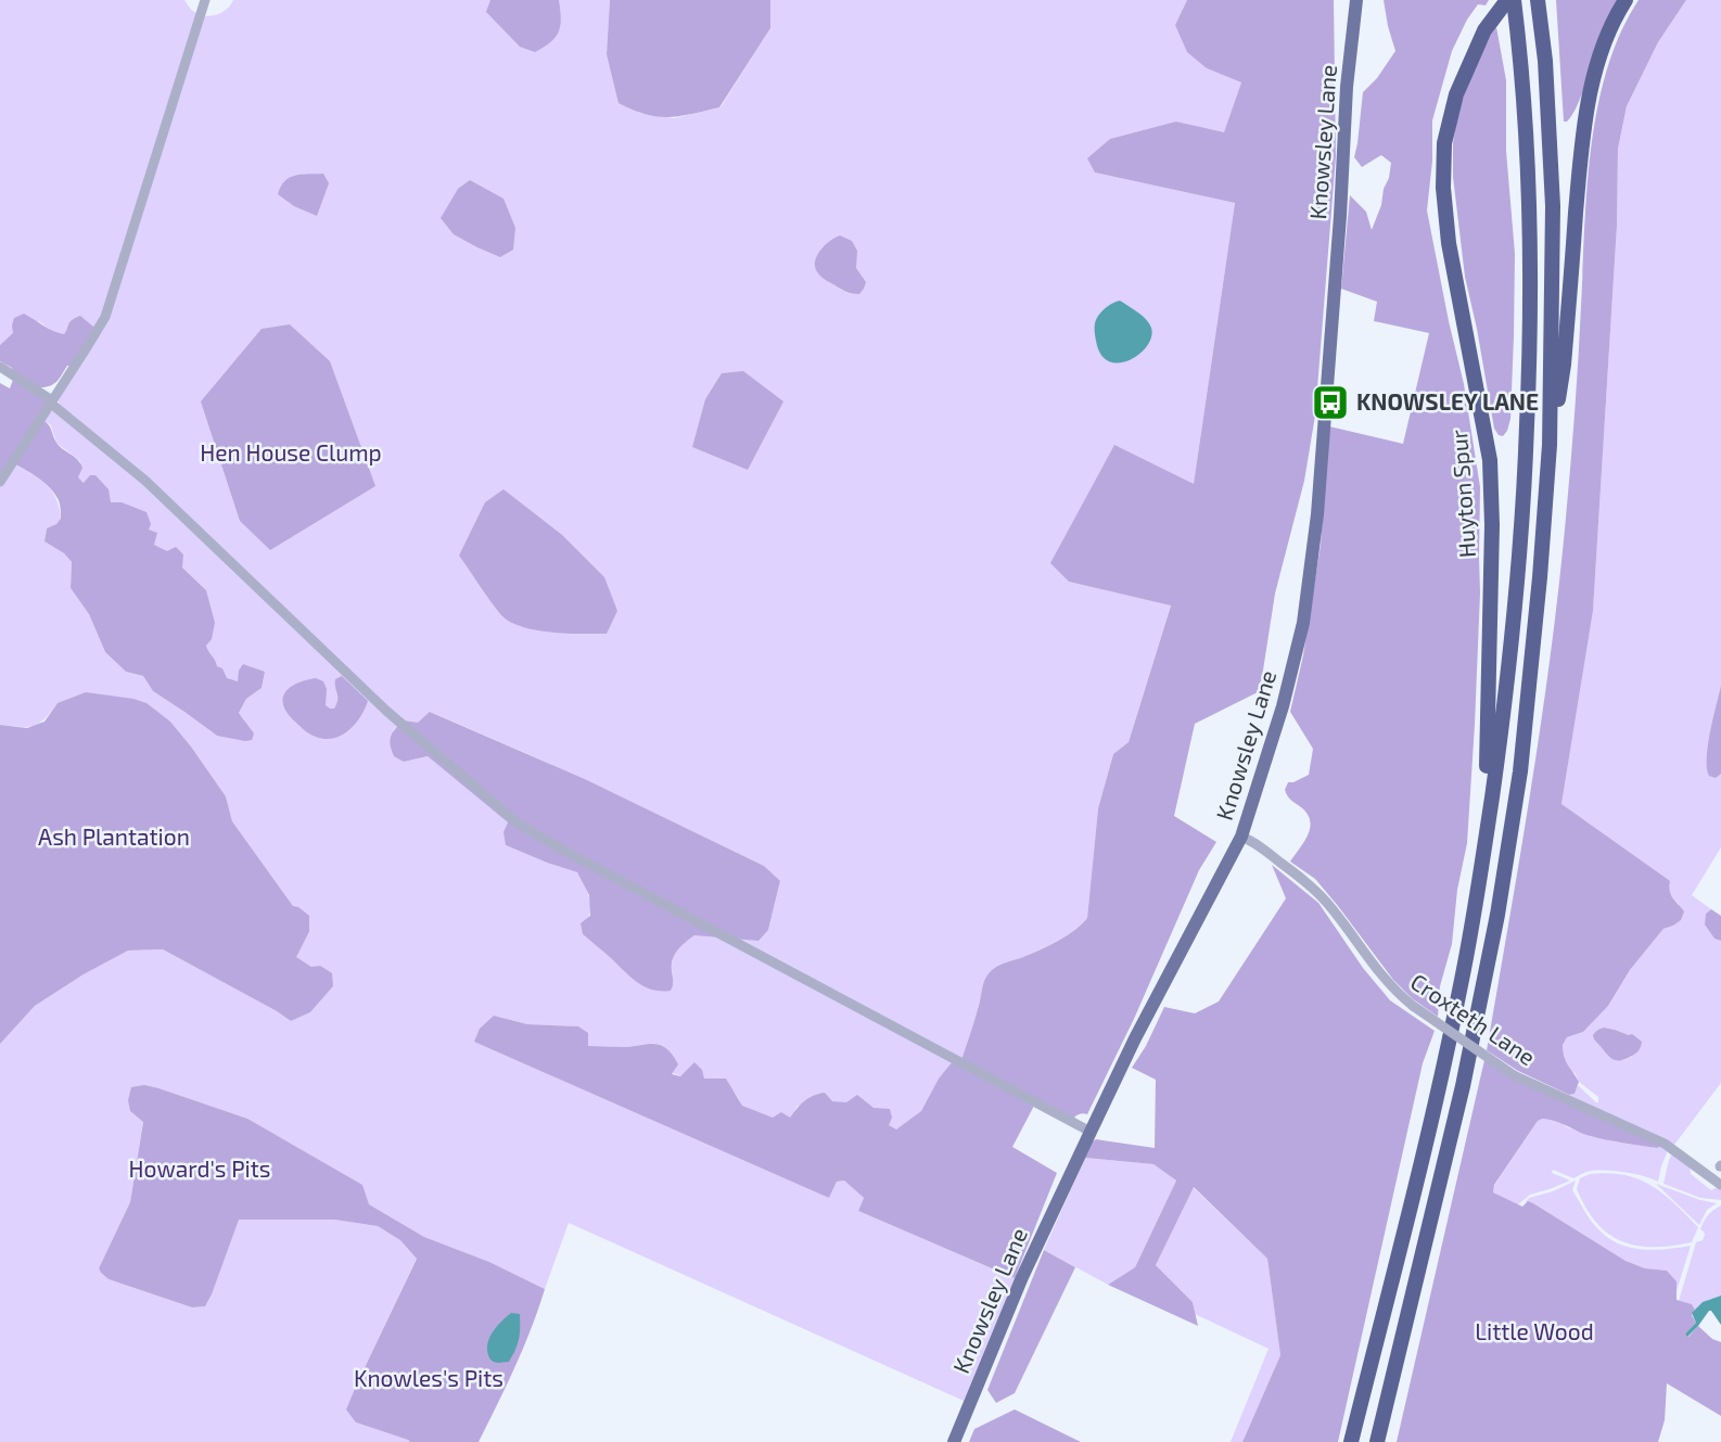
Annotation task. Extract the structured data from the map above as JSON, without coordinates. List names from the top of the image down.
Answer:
{
  "streets": {
    "highway": ["Huyton Spur"],
    "main road": ["Knowsley Lane"],
    "street": ["Croxteth Lane"]
  },
  "crossings": [
    ["Knowsley Lane", "Croxteth Lane"]
  ],
  "parks": [
    "Hen House Clump",
    "Ash Plantation",
    "Howard's Pits",
    "Little Wood",
    "Knowles's Pits"
  ],
  "places": {
    "bus stop": ["KNOWSLEY LANE"]
  }
}
